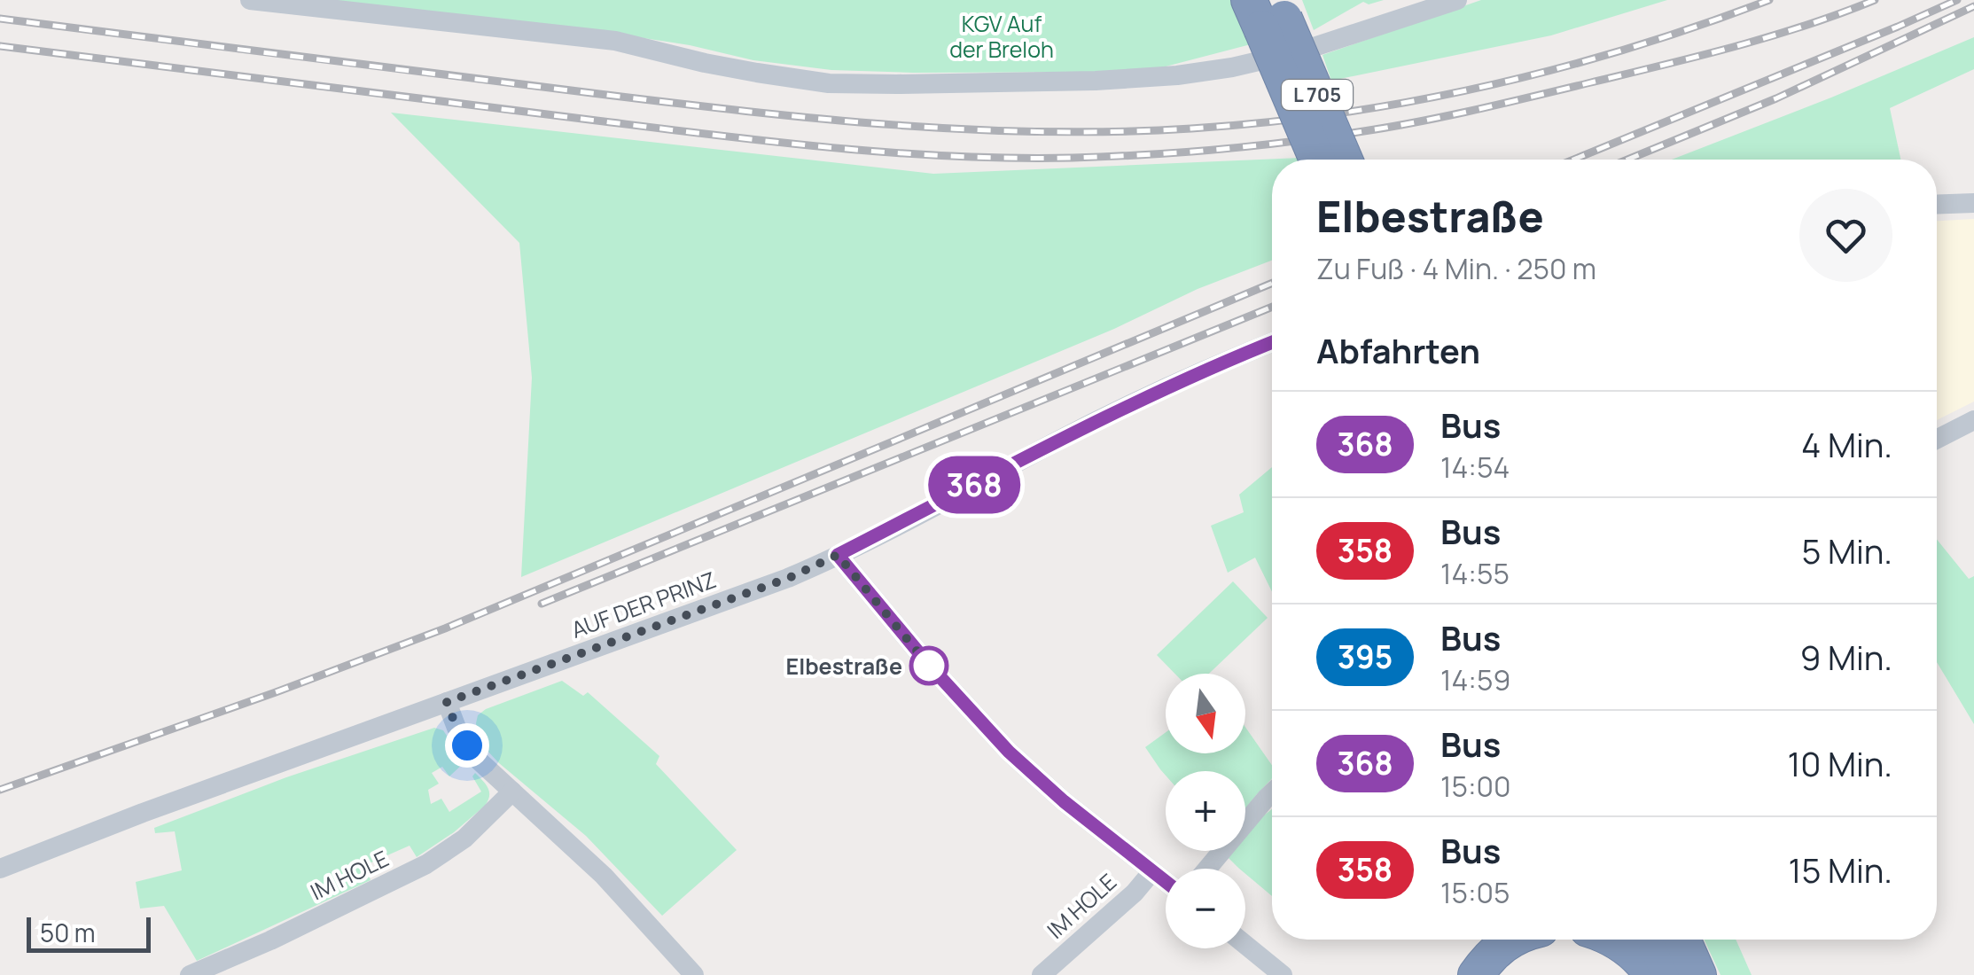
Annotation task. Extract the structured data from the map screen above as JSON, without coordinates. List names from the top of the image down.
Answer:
{
  "streets": {
    "highway": ["L 705"],
    "street": ["AUF DER PRINZ", "IM HOLE"]
  },
  "parks": ["KGV Auf der Breloh"],
  "places": ["Elbestraße"],
  "lines": ["bus line 368"],
  "scale_bar": "50 m",
  "north": "bottom",
  "page": {
    "on_map": "368",
    "heading": [
      ["Elbestraße", "Zu Fuß · 4 Min. · 250 m"],
      "Abfahrten"
    ],
    "list": [
      {
        "mark": "368",
        "name": "Bus",
        "note": "14:54",
        "value": "4 Min."
      },
      {
        "mark": "358",
        "name": "Bus",
        "note": "14:55",
        "value": "5 Min."
      },
      {
        "mark": "395",
        "name": "Bus",
        "note": "14:59",
        "value": "9 Min."
      },
      {
        "mark": "368",
        "name": "Bus",
        "note": "15:00",
        "value": "10 Min."
      },
      {
        "mark": "358",
        "name": "Bus",
        "note": "15:05",
        "value": "15 Min."
      }
    ],
    "map_buttons": ["+", "−"],
    "scale": "50 m"
  }
}
